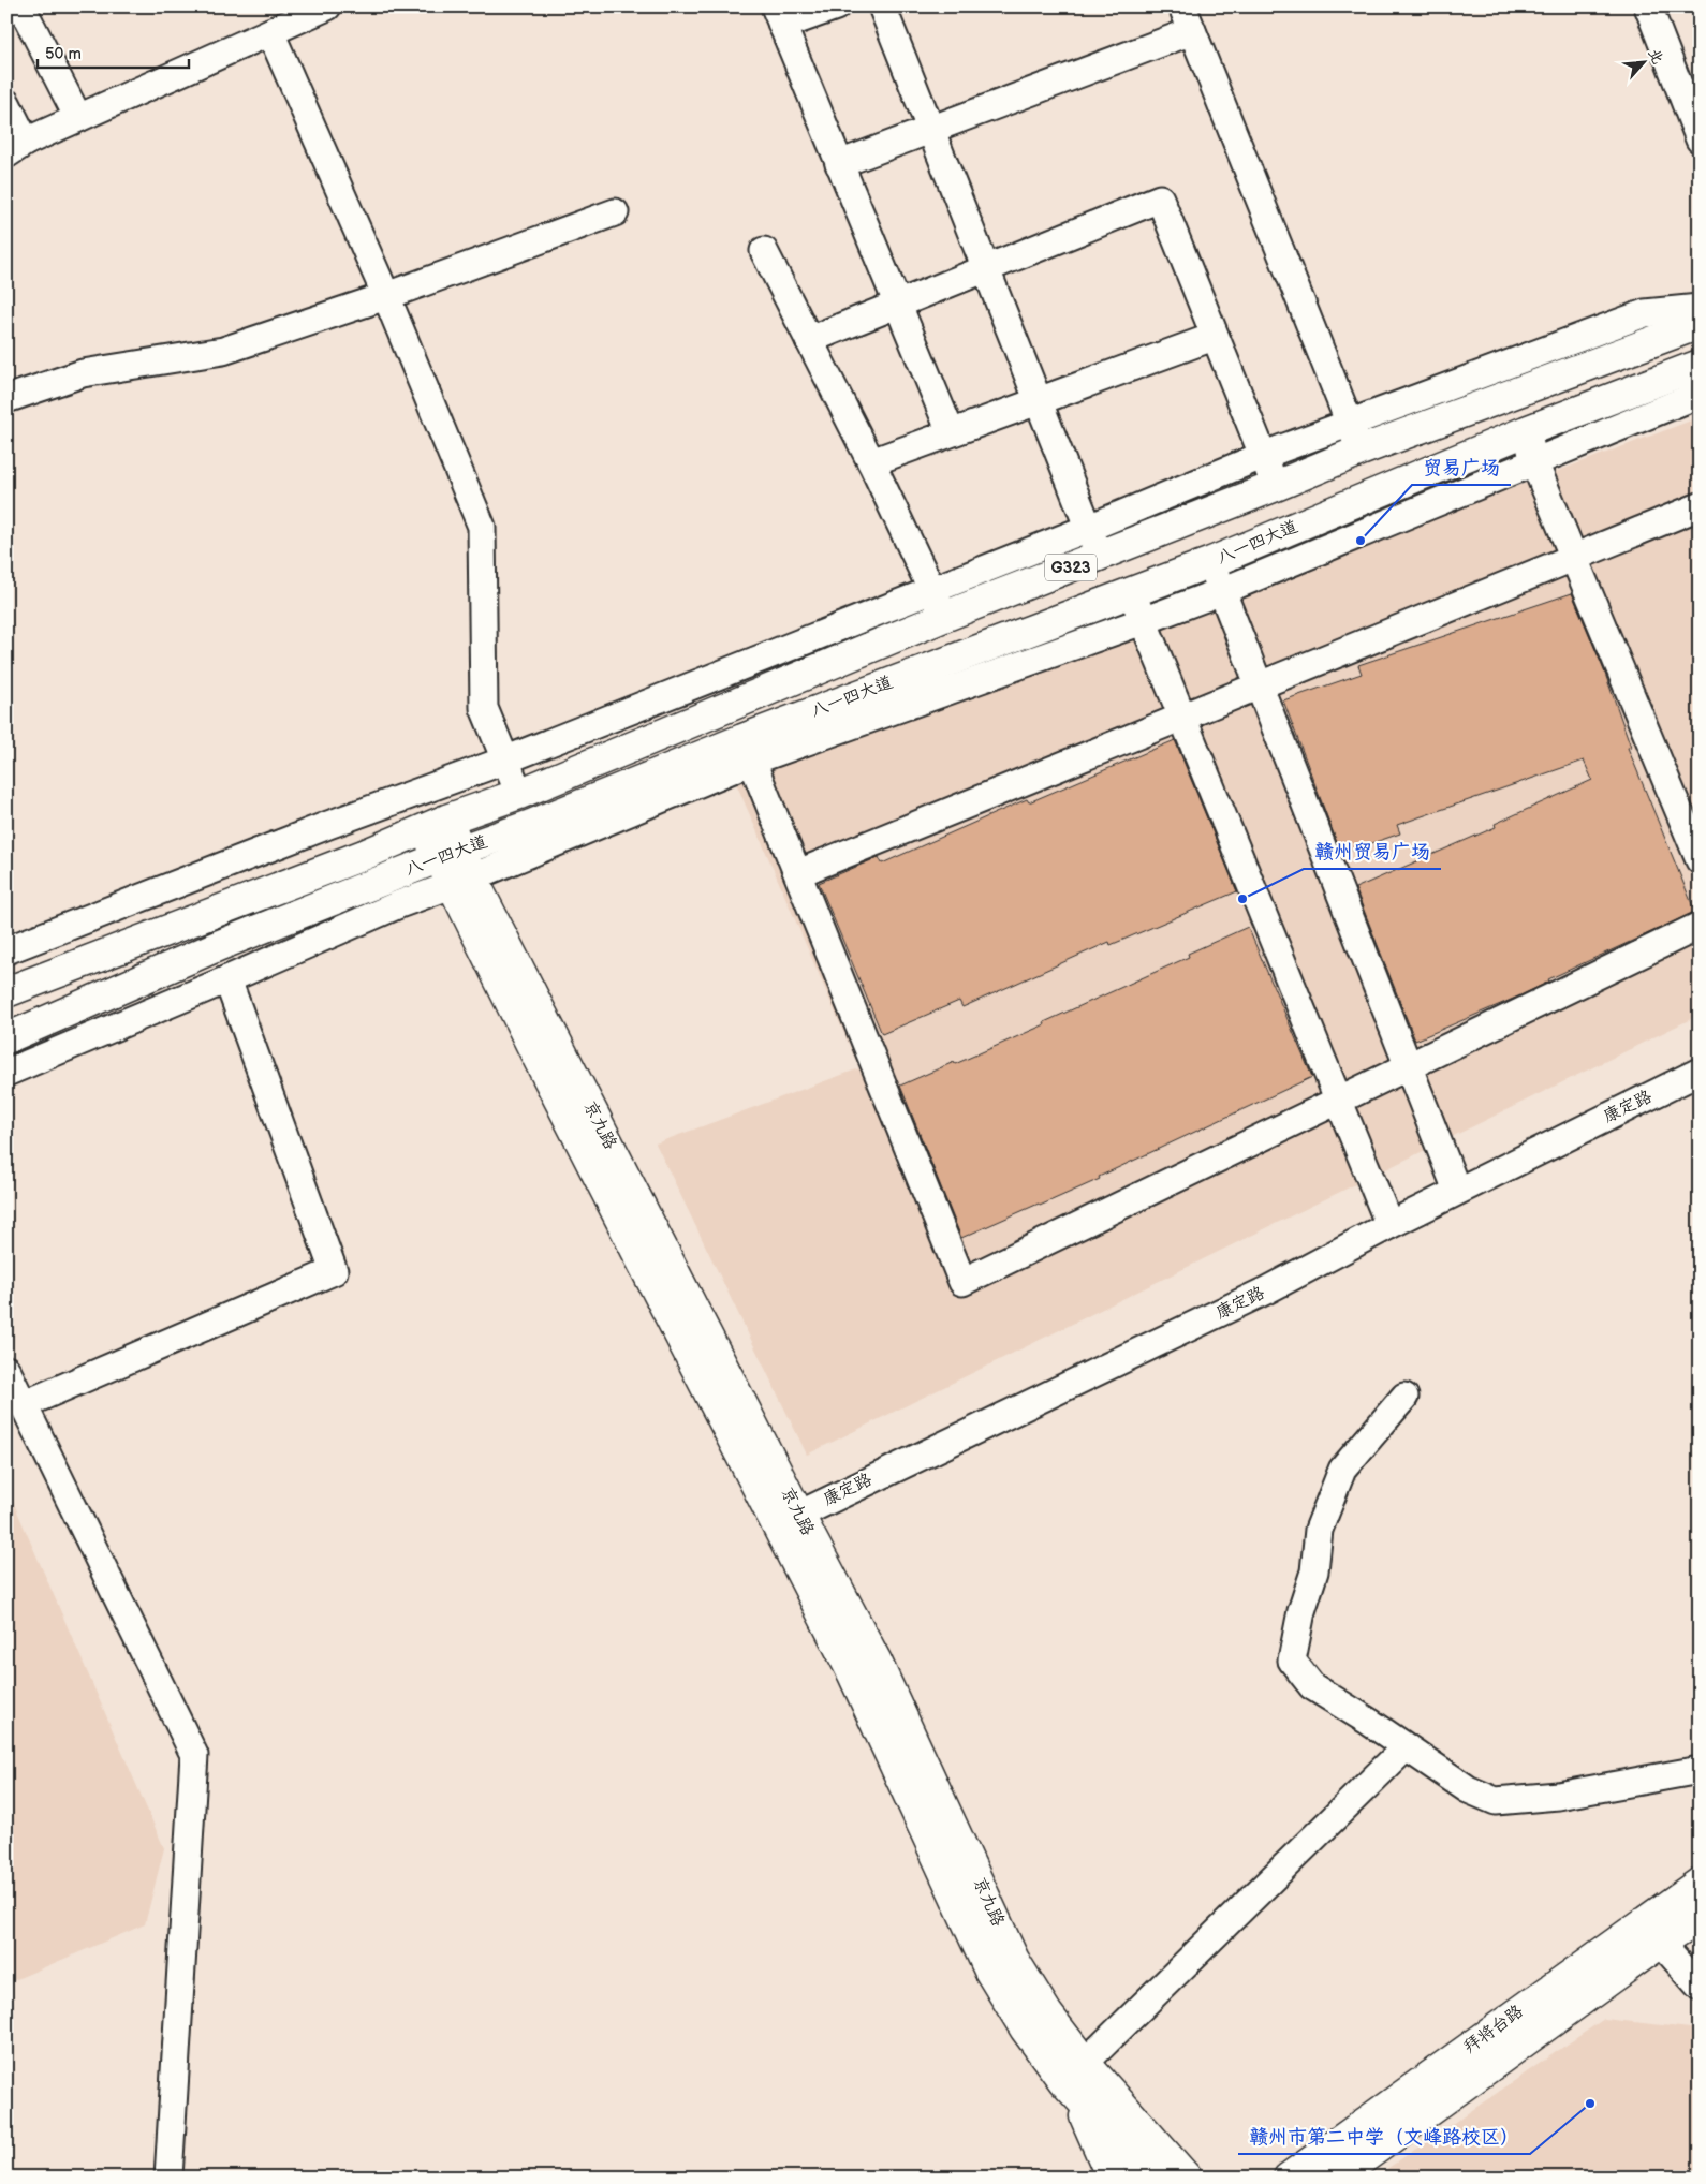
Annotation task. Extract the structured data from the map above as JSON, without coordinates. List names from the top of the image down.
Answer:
{
  "streets": {
    "main road": [
      "八一四大道",
      "G323",
      "京九路",
      "拜将台路"
    ],
    "street": ["康定路"]
  },
  "crossings": [
    ["八一四大道", "京九路"],
    ["康定路", "京九路"]
  ],
  "places": ["贸易广场", "赣州贸易广场", "赣州市第二中学（文峰路校区）"],
  "scale_bar": "50 m",
  "north": "top right"
}
